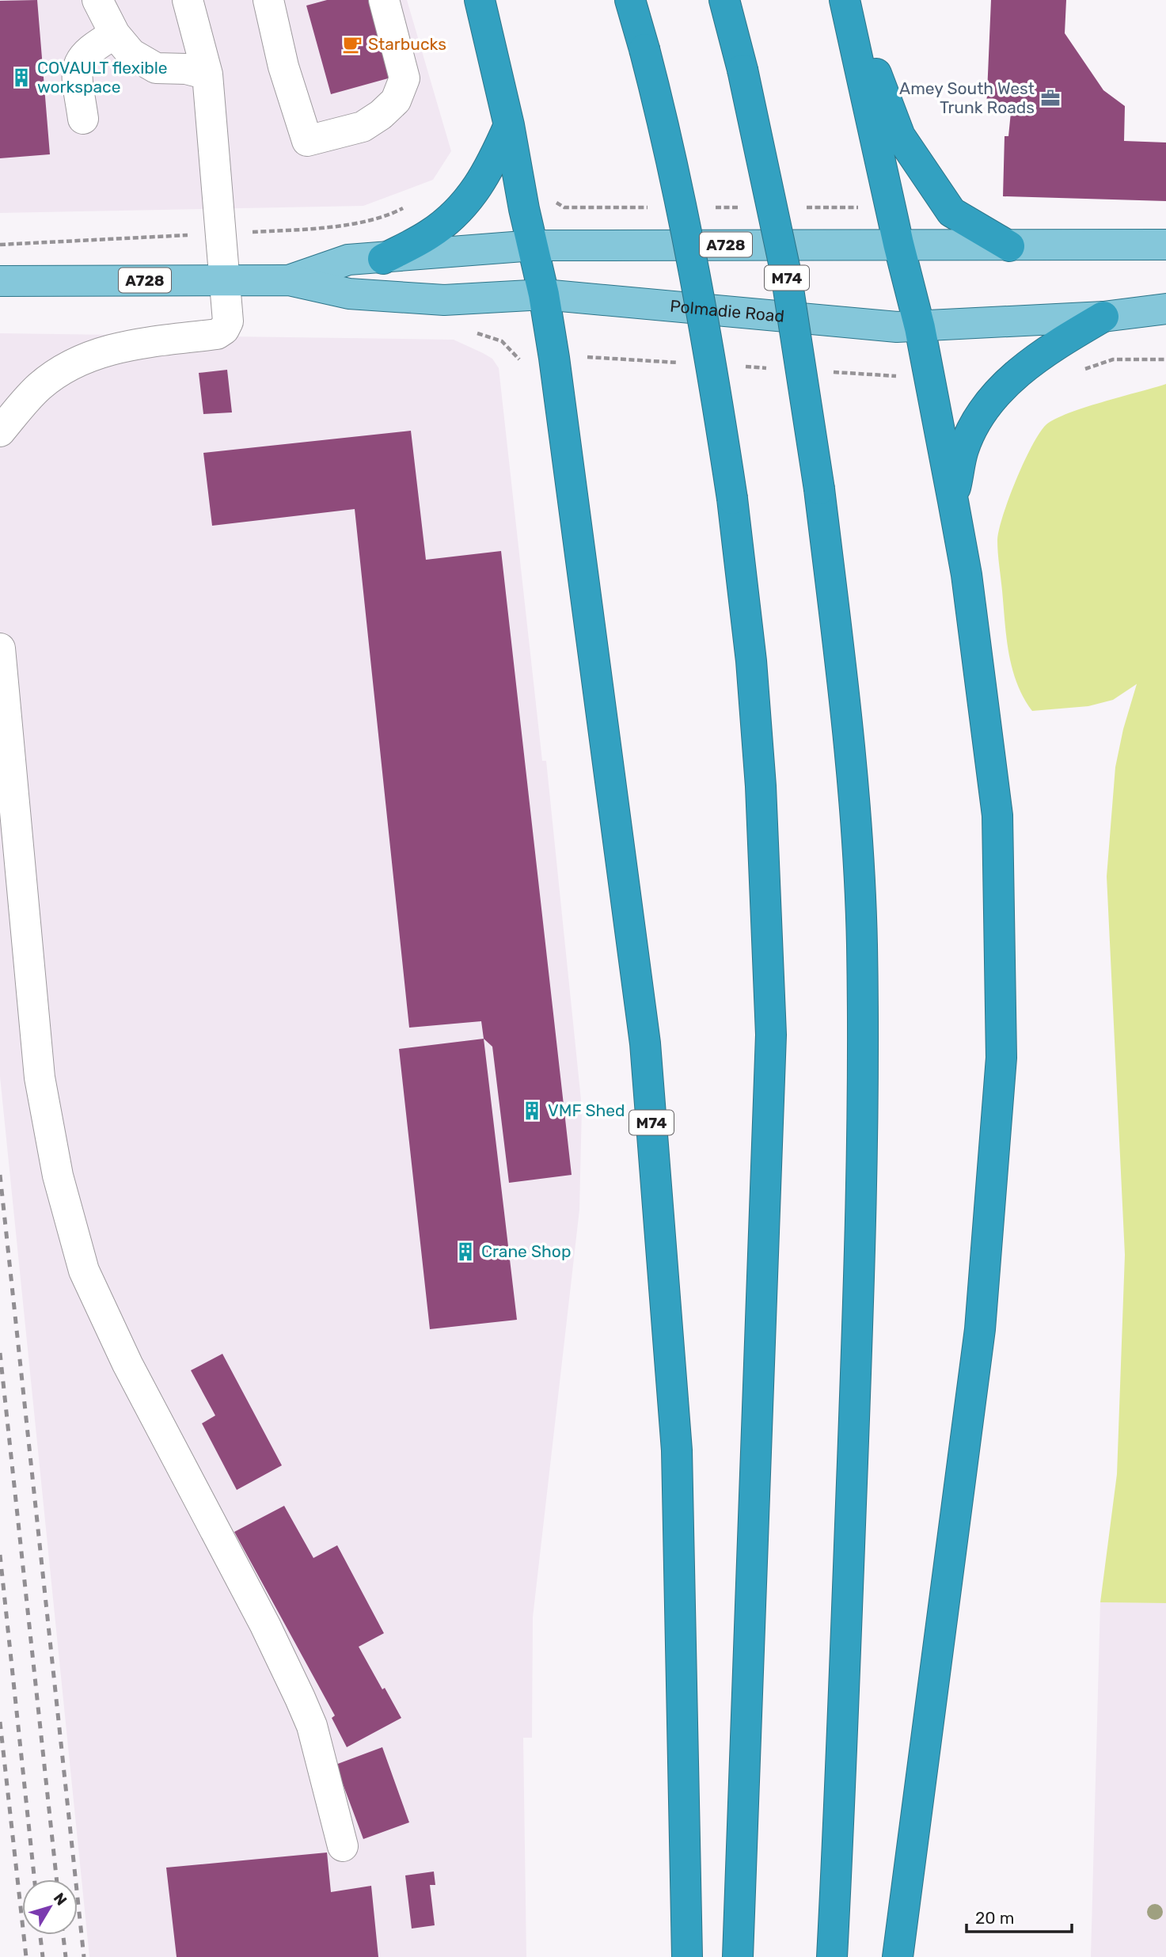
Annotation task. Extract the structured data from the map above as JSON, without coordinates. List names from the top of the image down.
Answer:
{
  "streets": {
    "highway": ["M74"],
    "main road": ["A728", "Polmadie Road"]
  },
  "crossings": [
    ["M74", "Polmadie Road"]
  ],
  "places": {
    "cafe": ["Starbucks"],
    "building": ["COVAULT flexible workspace", "VMF Shed", "Crane Shop"],
    "office": ["Amey South West Trunk Roads"]
  },
  "scale_bar": "20 m",
  "north": "top right"
}
